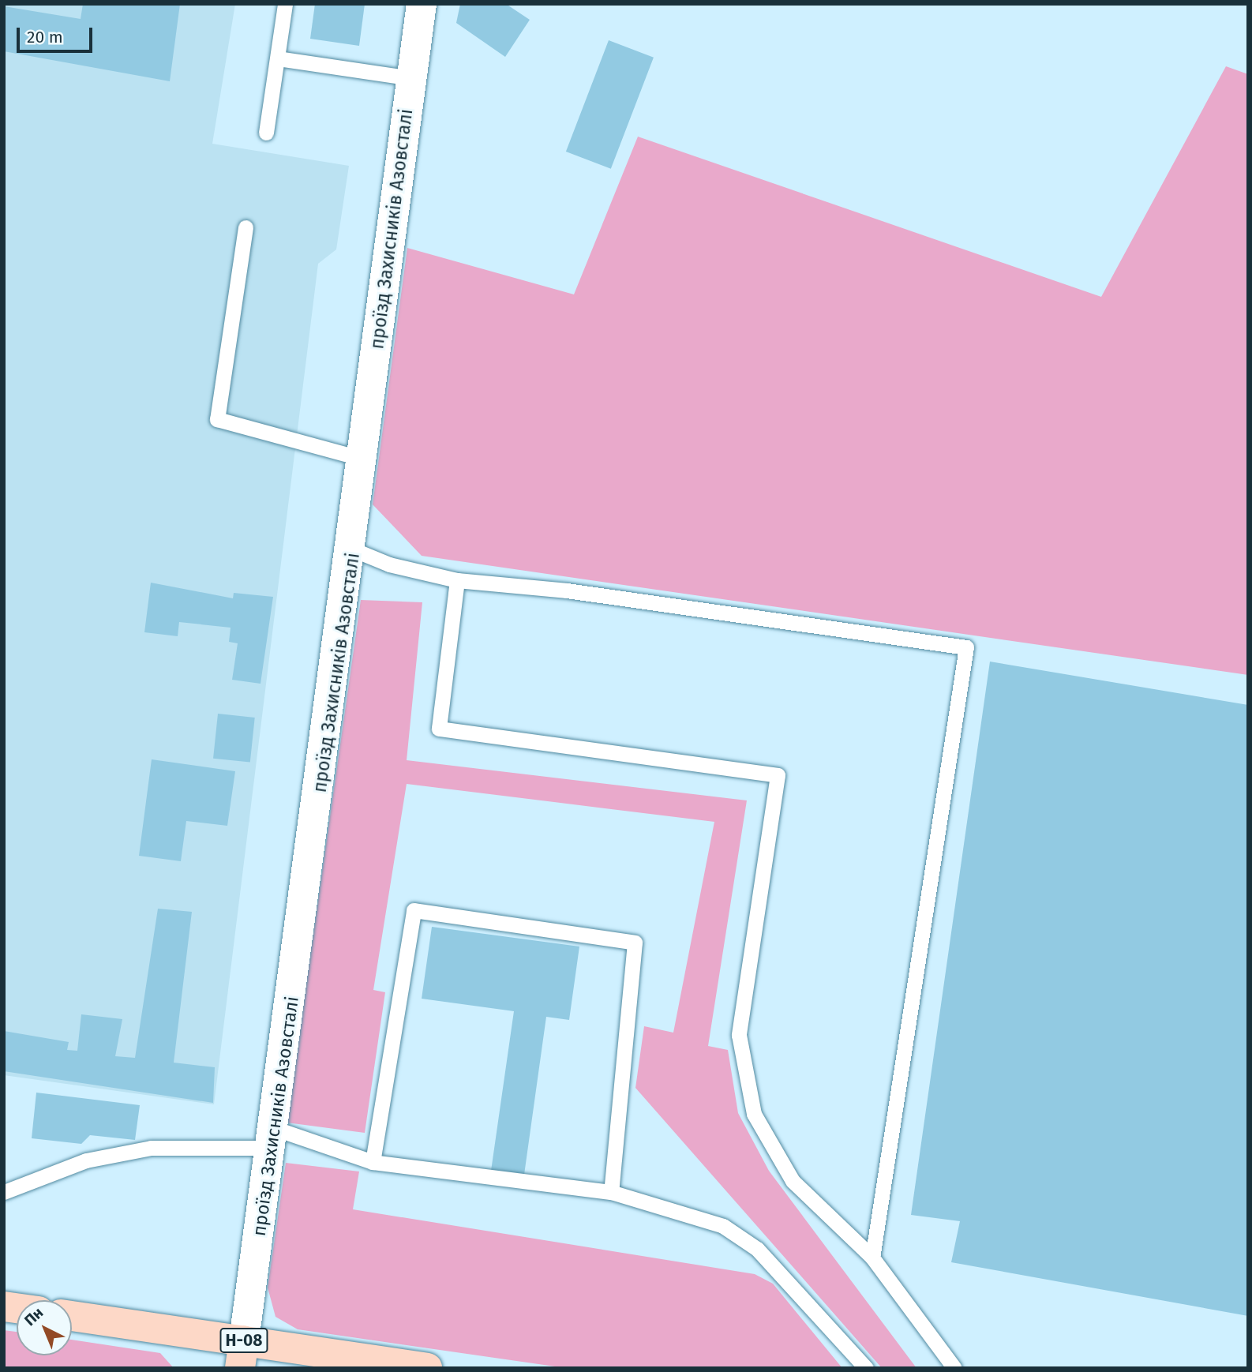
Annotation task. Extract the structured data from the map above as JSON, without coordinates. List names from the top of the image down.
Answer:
{
  "streets": {
    "main road": ["Н-08"],
    "street": ["проїзд Захисників Азовсталі"]
  },
  "crossings": [
    ["проїзд Захисників Азовсталі", "Н-08"]
  ],
  "scale_bar": "20 m",
  "north": "top left"
}
